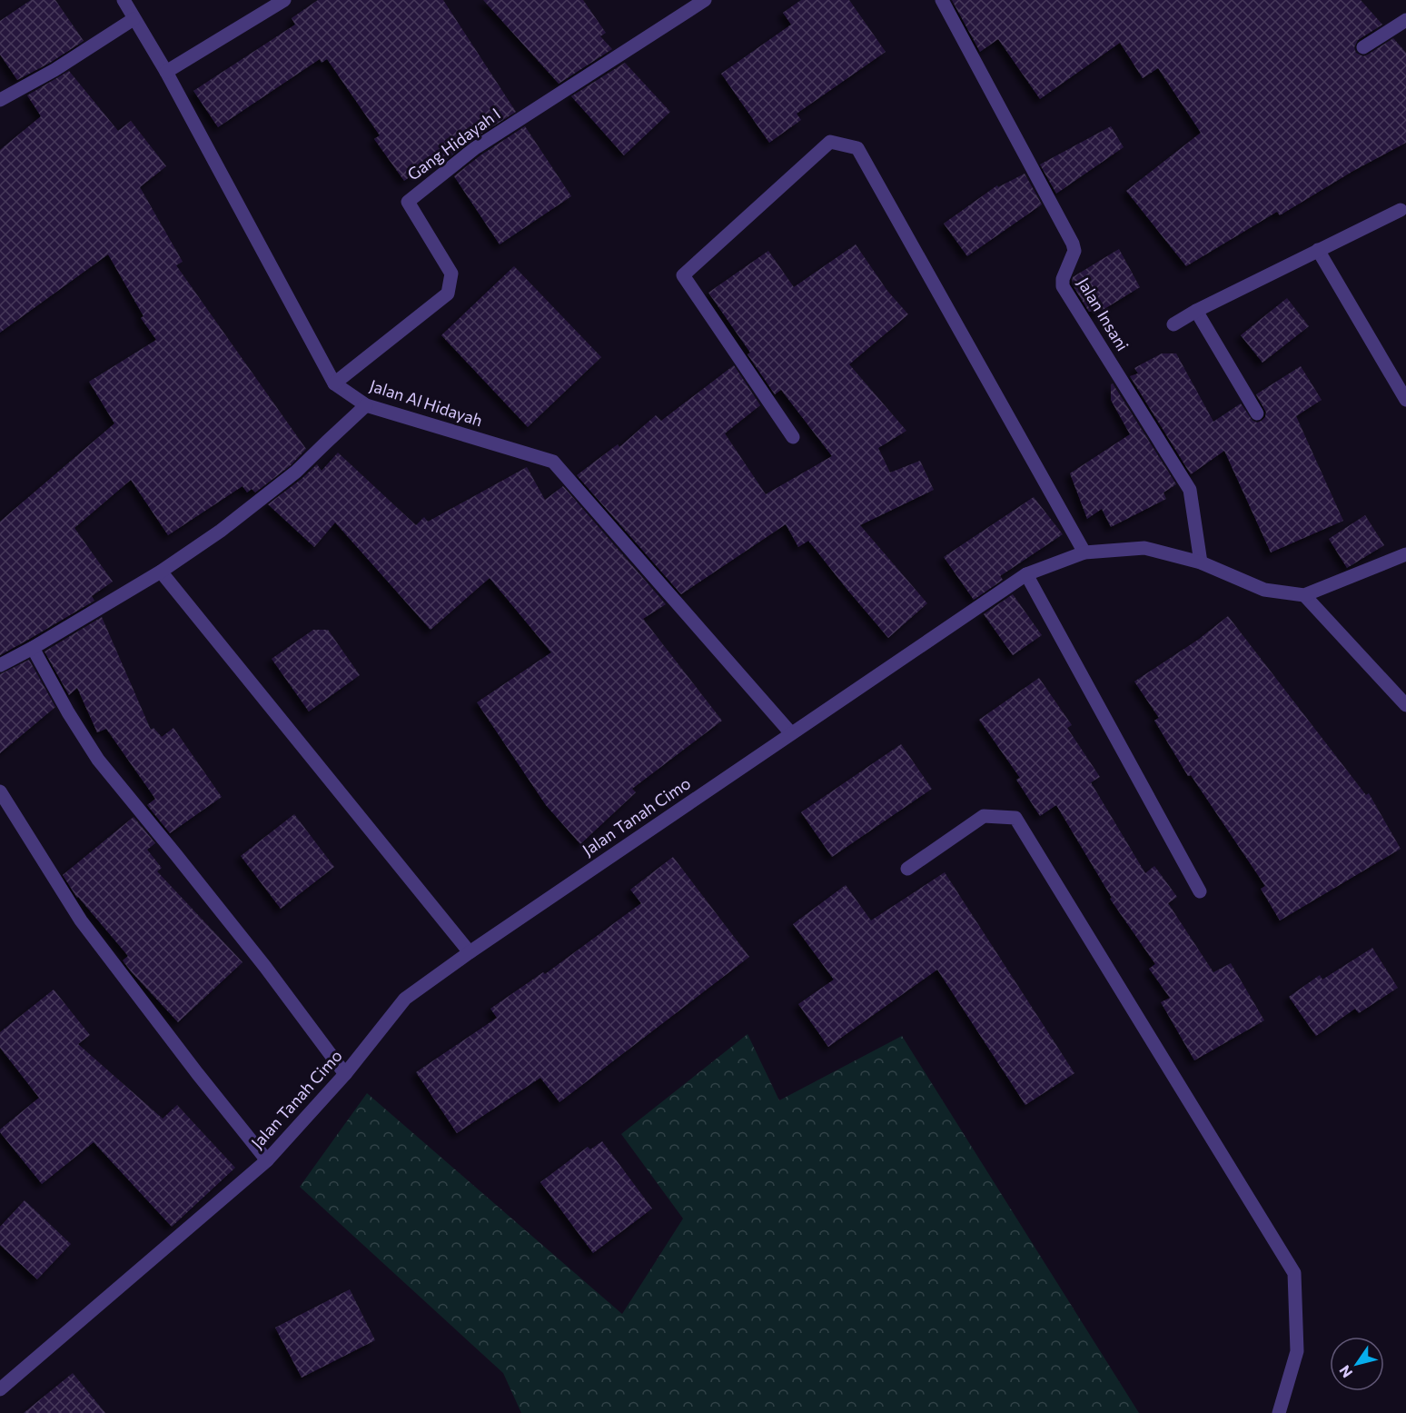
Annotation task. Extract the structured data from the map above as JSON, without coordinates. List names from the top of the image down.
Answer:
{
  "streets": {
    "street": [
      "Gang Hidayah I",
      "Jalan Insani",
      "Jalan Al Hidayah",
      "Jalan Tanah Cimo"
    ]
  },
  "crossings": [
    ["Gang Hidayah I", "Jalan Al Hidayah"],
    ["Jalan Insani", "Jalan Tanah Cimo"],
    ["Jalan Al Hidayah", "Jalan Tanah Cimo"]
  ],
  "north": "bottom left"
}
